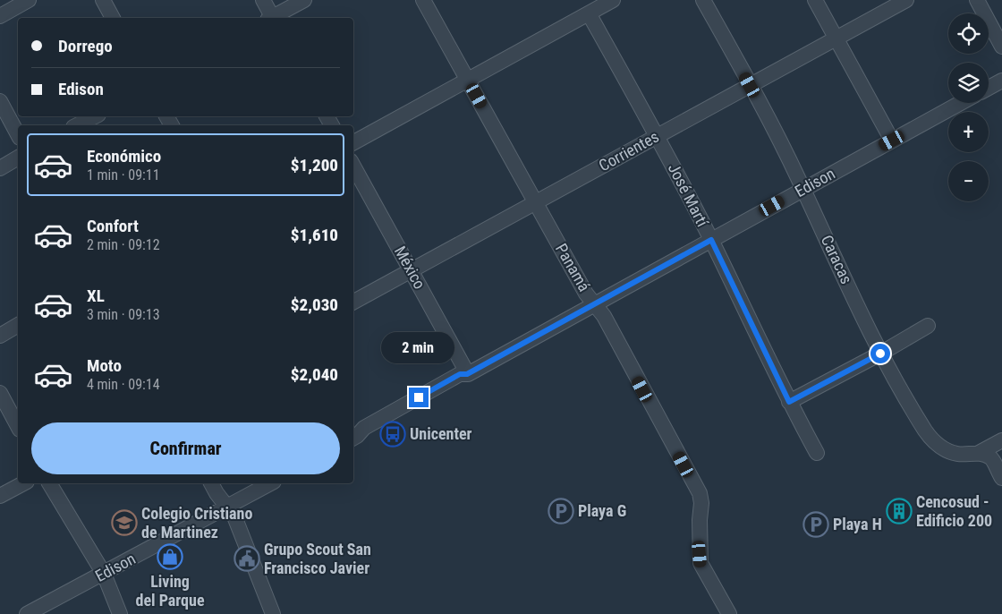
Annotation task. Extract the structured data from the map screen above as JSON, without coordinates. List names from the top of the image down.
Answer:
{
  "streets": {
    "street": [
      "Corrientes",
      "Edison",
      "José Martí",
      "Caracas",
      "México",
      "Panamá"
    ]
  },
  "crossings": [
    ["Corrientes", "José Martí"],
    ["Corrientes", "Caracas"],
    ["Corrientes", "México"],
    ["Corrientes", "Panamá"],
    ["Edison", "José Martí"],
    ["Edison", "Caracas"],
    ["Edison", "México"],
    ["Edison", "Panamá"]
  ],
  "places": {
    "bus stop": ["Unicenter"],
    "parking": ["Playa G", "Playa H"],
    "building": ["Cencosud - Edificio 200"],
    "school or university": ["Colegio Cristiano de Martinez"],
    "shop": ["Living del Parque"],
    "public building": ["Grupo Scout San Francisco Javier"]
  },
  "page": {
    "map_buttons": ["+", "−"],
    "banner": ["Dorrego", "Edison"],
    "list": [
      {
        "name": "Económico",
        "note": "1 min · 09:11",
        "value": "$1,200"
      },
      {
        "name": "Confort",
        "note": "2 min · 09:12",
        "value": "$1,610"
      },
      {
        "name": "XL",
        "note": "3 min · 09:13",
        "value": "$2,030"
      },
      {
        "name": "Moto",
        "note": "4 min · 09:14",
        "value": "$2,040"
      }
    ],
    "bubble": "2 min",
    "buttons": "Confirmar"
  }
}
